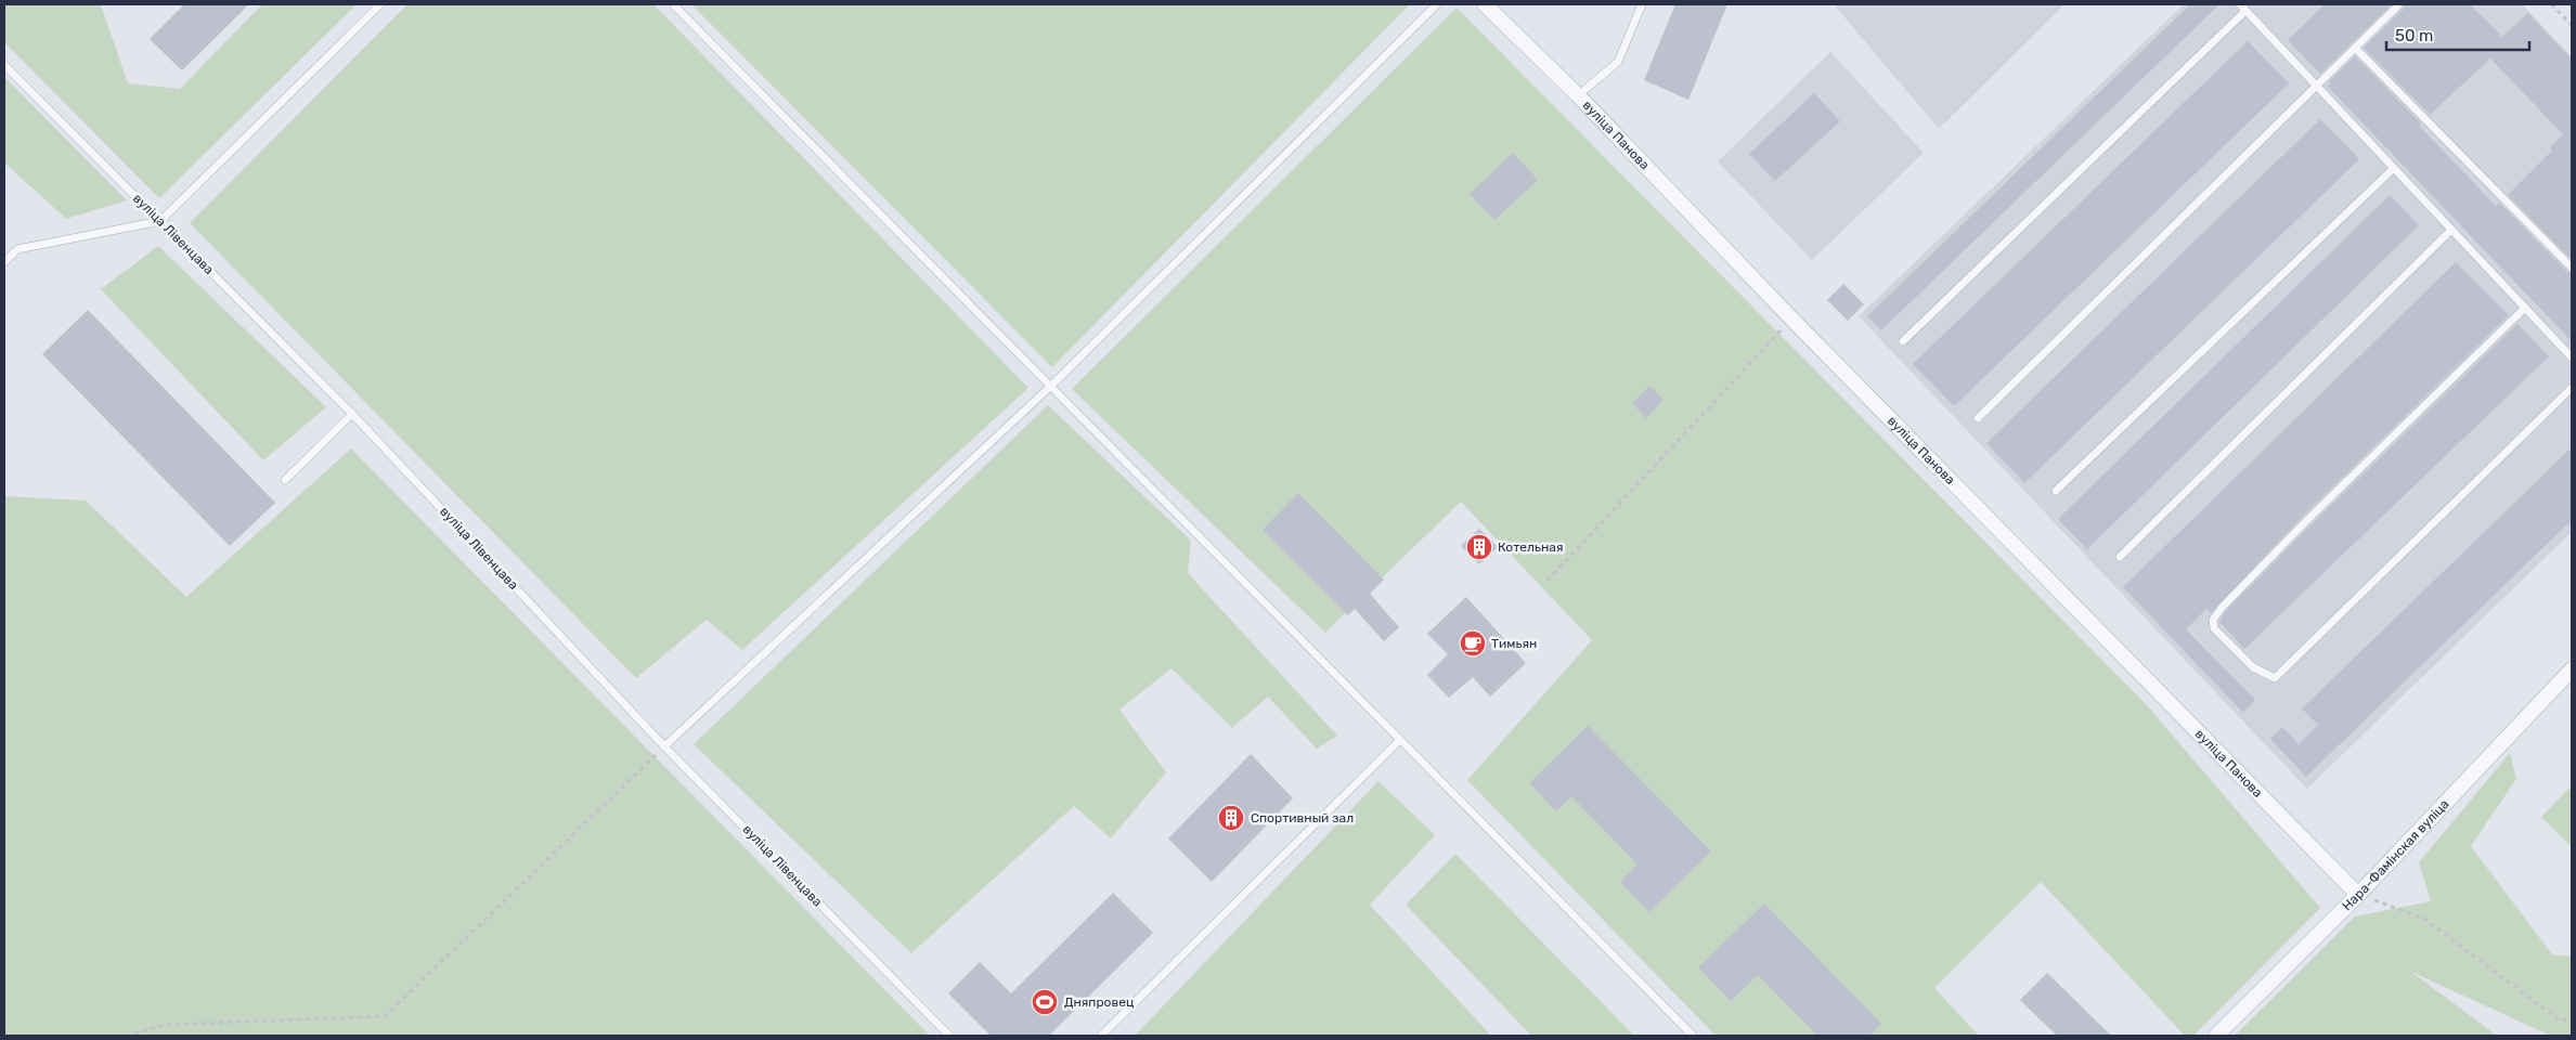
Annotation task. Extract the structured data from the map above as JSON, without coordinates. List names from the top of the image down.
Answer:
{
  "streets": {
    "street": ["вуліца Панова", "Нара-Фамінская вуліца"],
    "lane": ["вуліца Лівенцава"]
  },
  "crossings": [
    ["вуліца Панова", "Нара-Фамінская вуліца"]
  ],
  "places": {
    "building": ["Котельная", "Спортивный зал"],
    "cafe": ["Тимьян"],
    "sports": ["Дняпровец"]
  },
  "scale_bar": "50 m"
}
